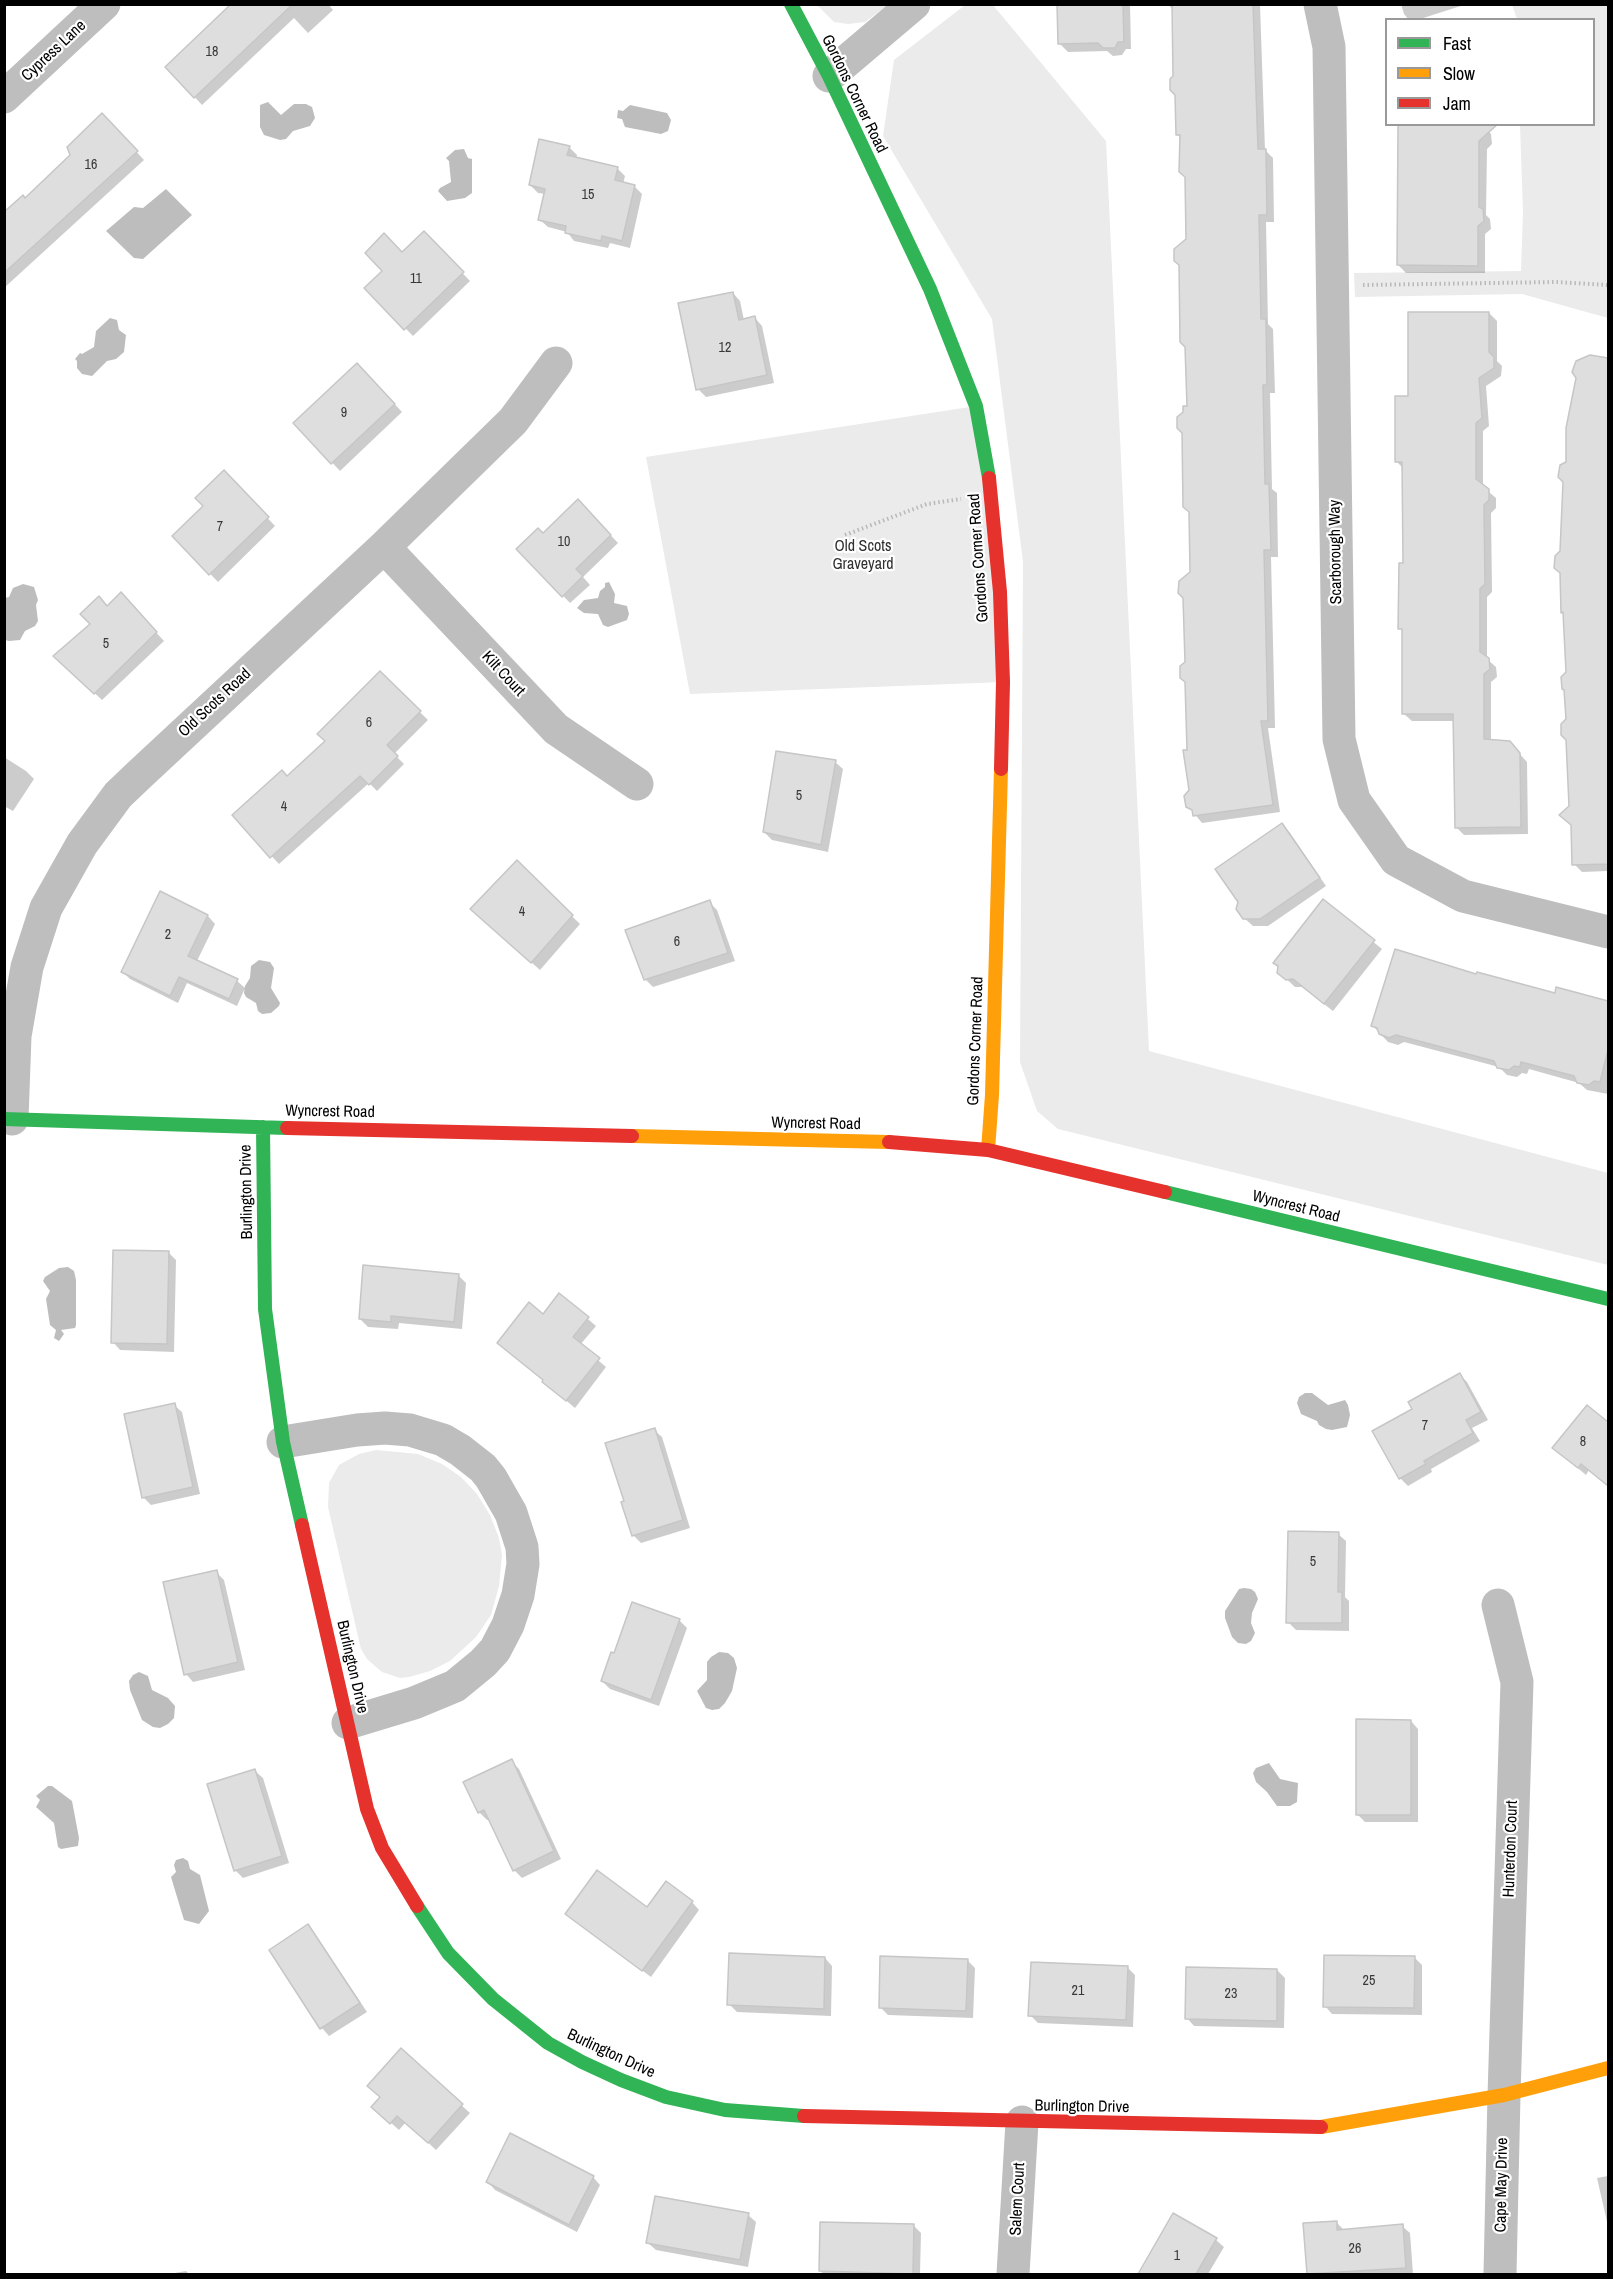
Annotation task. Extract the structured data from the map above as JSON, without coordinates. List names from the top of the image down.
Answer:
{
  "streets": {
    "street": [
      "Cypress Lane",
      "Gordons Corner Road",
      "Scarborough Way",
      "Kilt Court",
      "Old Scots Road",
      "Wyncrest Road",
      "Burlington Drive",
      "Hunterdon Court",
      "Cape May Drive",
      "Salem Court"
    ]
  },
  "crossings": [
    ["Gordons Corner Road", "Wyncrest Road"],
    ["Kilt Court", "Old Scots Road"],
    ["Old Scots Road", "Wyncrest Road"],
    ["Wyncrest Road", "Burlington Drive"],
    ["Burlington Drive", "Hunterdon Court"],
    ["Burlington Drive", "Cape May Drive"],
    ["Burlington Drive", "Salem Court"],
    ["Hunterdon Court", "Cape May Drive"]
  ],
  "parks": ["Old Scots Graveyard"],
  "house_numbers": [
    "18",
    "16",
    "15",
    "11",
    "12",
    "9",
    "7",
    "10",
    "5",
    "6",
    "5",
    "4",
    "4",
    "2",
    "6",
    "7",
    "8",
    "5",
    "25",
    "21",
    "23",
    "26",
    "1"
  ],
  "legend": ["Fast", "Slow", "Jam"]
}
